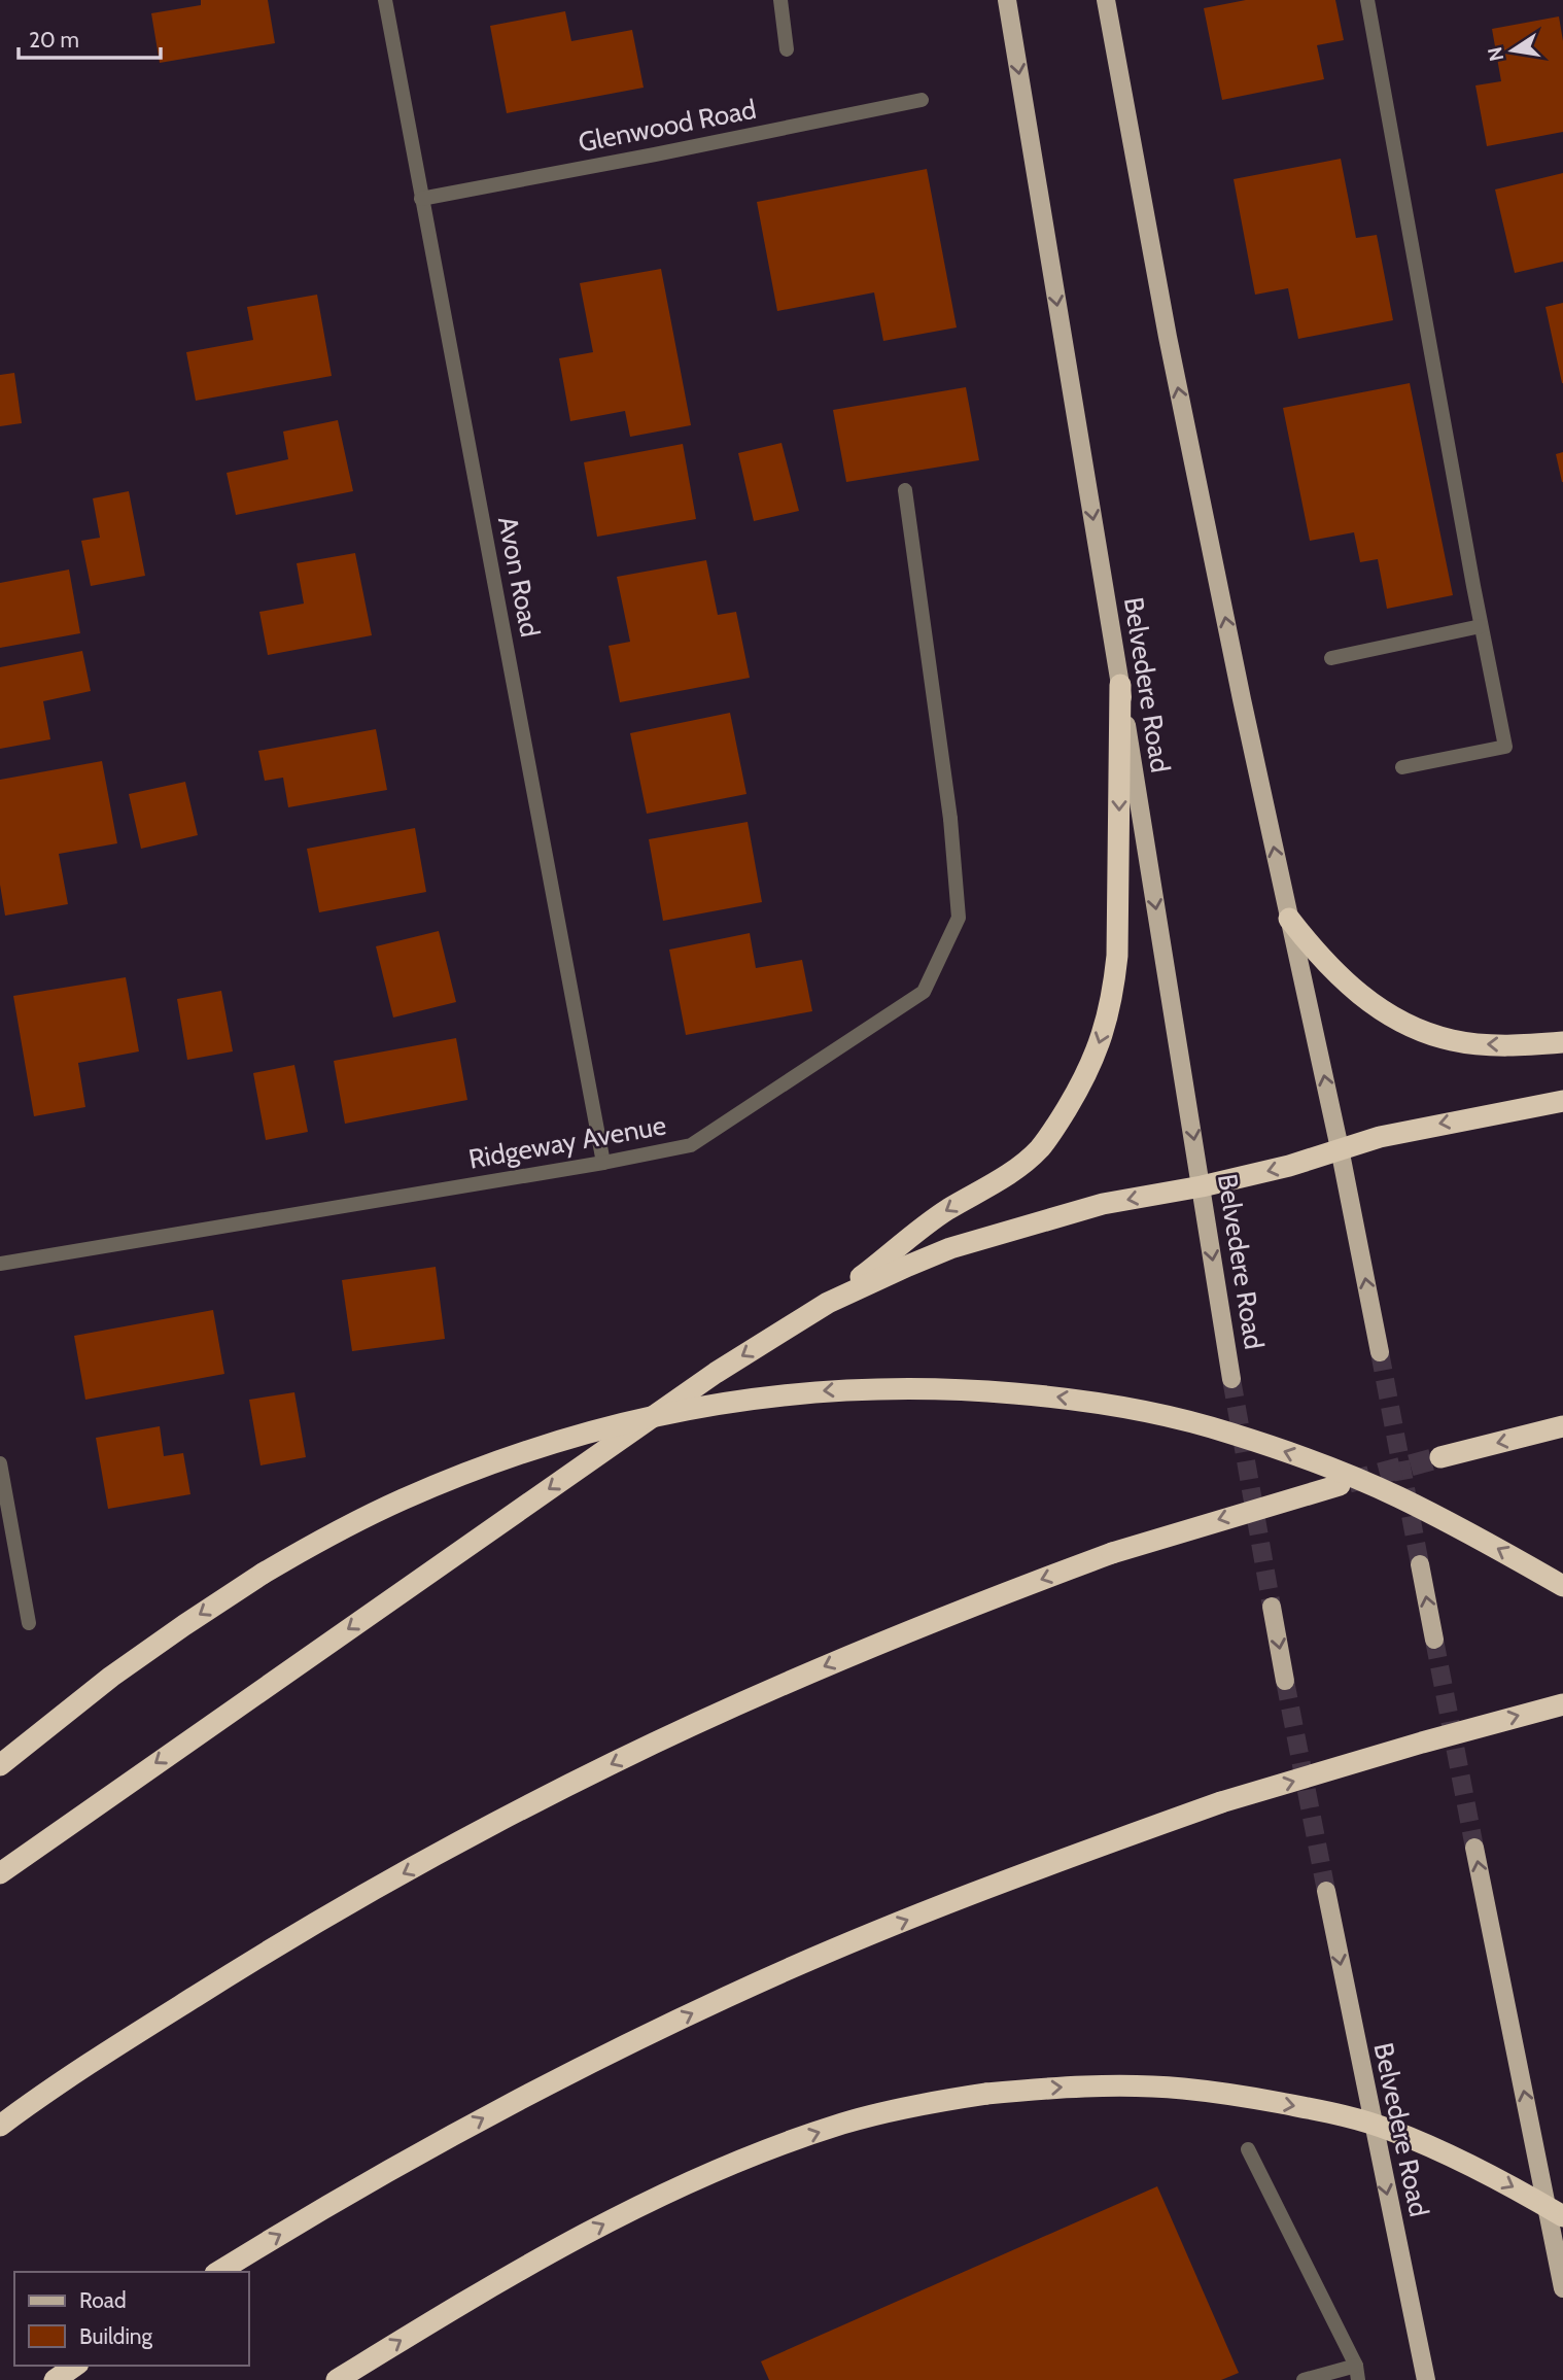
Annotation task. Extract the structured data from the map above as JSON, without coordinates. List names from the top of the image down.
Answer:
{
  "streets": {
    "main road": ["Belvedere Road"],
    "street": ["Glenwood Road", "Avon Road", "Ridgeway Avenue"]
  },
  "crossings": [
    ["Glenwood Road", "Avon Road"],
    ["Avon Road", "Ridgeway Avenue"]
  ],
  "legend": ["Road", "Building"],
  "scale_bar": "20 m",
  "north": "left"
}
